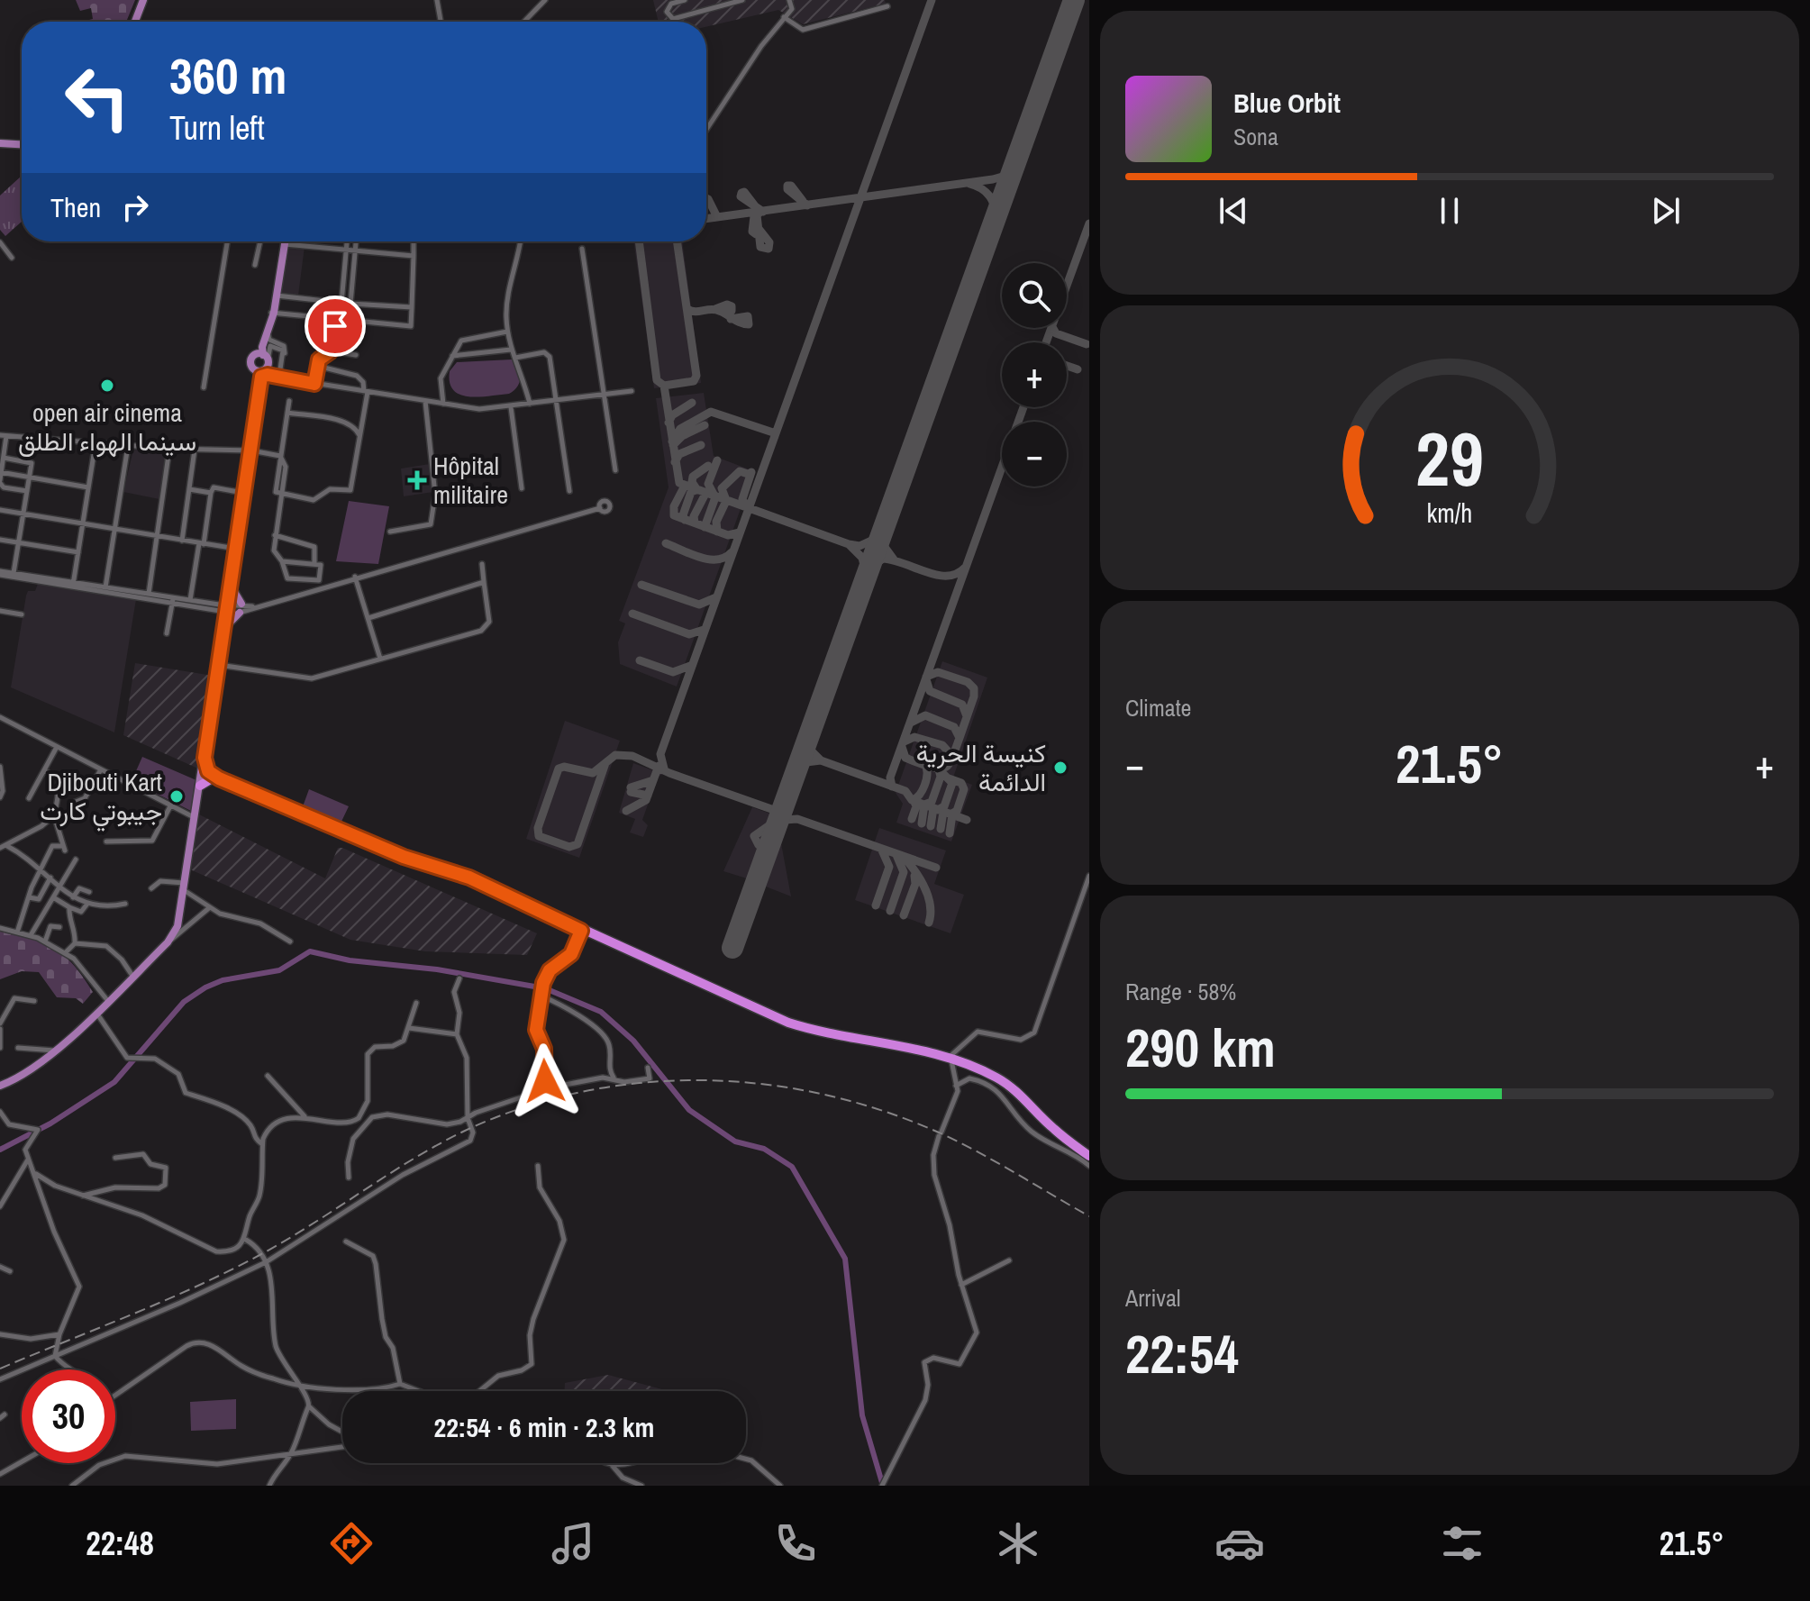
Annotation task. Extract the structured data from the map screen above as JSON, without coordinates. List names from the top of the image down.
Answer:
{
  "places": {
    "other": ["open air cinema سينما الهواء الطلق", "كنيسة الحرية الدائمة", "Djibouti Kart جيبوتي كارت"],
    "health": ["Hôpital militaire"]
  },
  "page": {
    "turn": ["360 m", "Turn left"],
    "song": ["Blue Orbit", "Sona"],
    "then": "Then",
    "map_buttons": ["+", "−"],
    "tile": [
      "Climate",
      ["Range · 58%", "290 km"],
      ["Arrival", "22:54"]
    ],
    "heat": ["−", "21.5°", "+"],
    "limit": "30",
    "trip": "22:54 · 6 min · 2.3 km",
    "tabs": ["22:48", "21.5°"],
    "gauge": ["29", "km/h"]
  }
}
